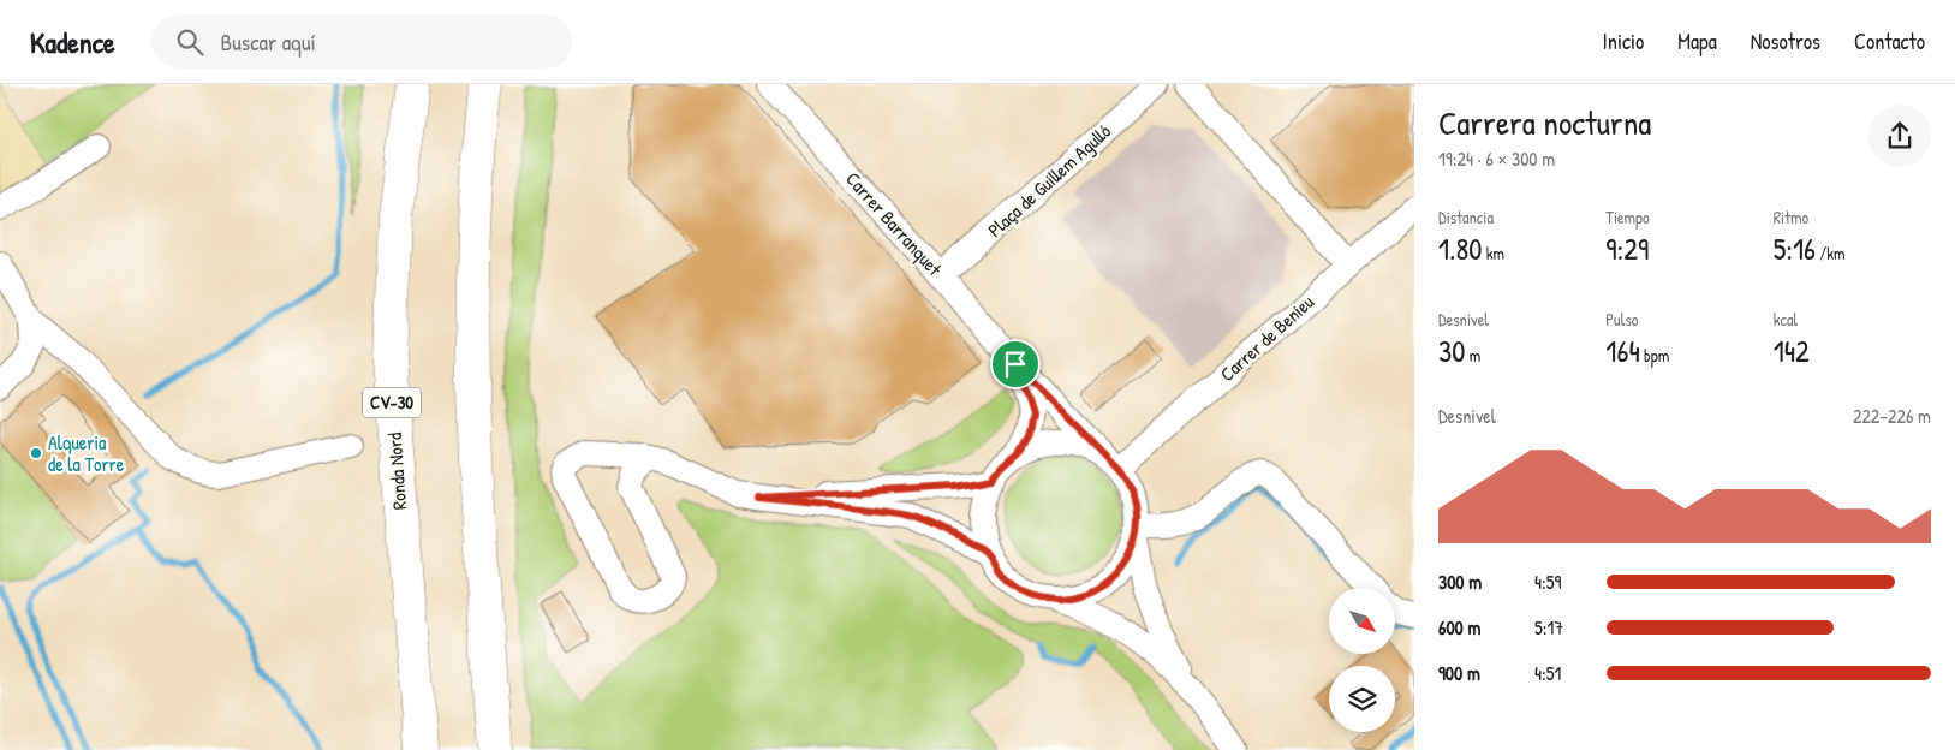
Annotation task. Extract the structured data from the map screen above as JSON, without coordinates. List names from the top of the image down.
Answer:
{
  "streets": {
    "highway": ["CV-30", "Ronda Nord"],
    "street": ["Plaça de Guillem Agulló", "Carrer Barranquet", "Carrer de Benieu"]
  },
  "crossings": [
    ["Plaça de Guillem Agulló", "Carrer Barranquet"],
    ["Carrer Barranquet", "Carrer de Benieu"]
  ],
  "places": ["Alqueria de la Torre"],
  "north": "bottom right",
  "page": {
    "header": "Kadence",
    "search": "Buscar aquí",
    "nav": [
      "Inicio",
      "Mapa",
      "Nosotros",
      "Contacto"
    ],
    "heading": ["Carrera nocturna", "19:24 · 6 × 300 m"],
    "stats": [
      ["Distancia", "1.80 km"],
      ["Tiempo", "9:29"],
      ["Ritmo", "5:16 /km"],
      ["Desnivel", "30 m"],
      ["Pulso", "164 bpm"],
      ["kcal", "142"]
    ],
    "chart": ["Desnivel", "222–226 m"],
    "list": [
      {
        "name": "300 m",
        "note": "4:59"
      },
      {
        "name": "600 m",
        "note": "5:17"
      },
      {
        "name": "900 m",
        "note": "4:51"
      }
    ]
  }
}
